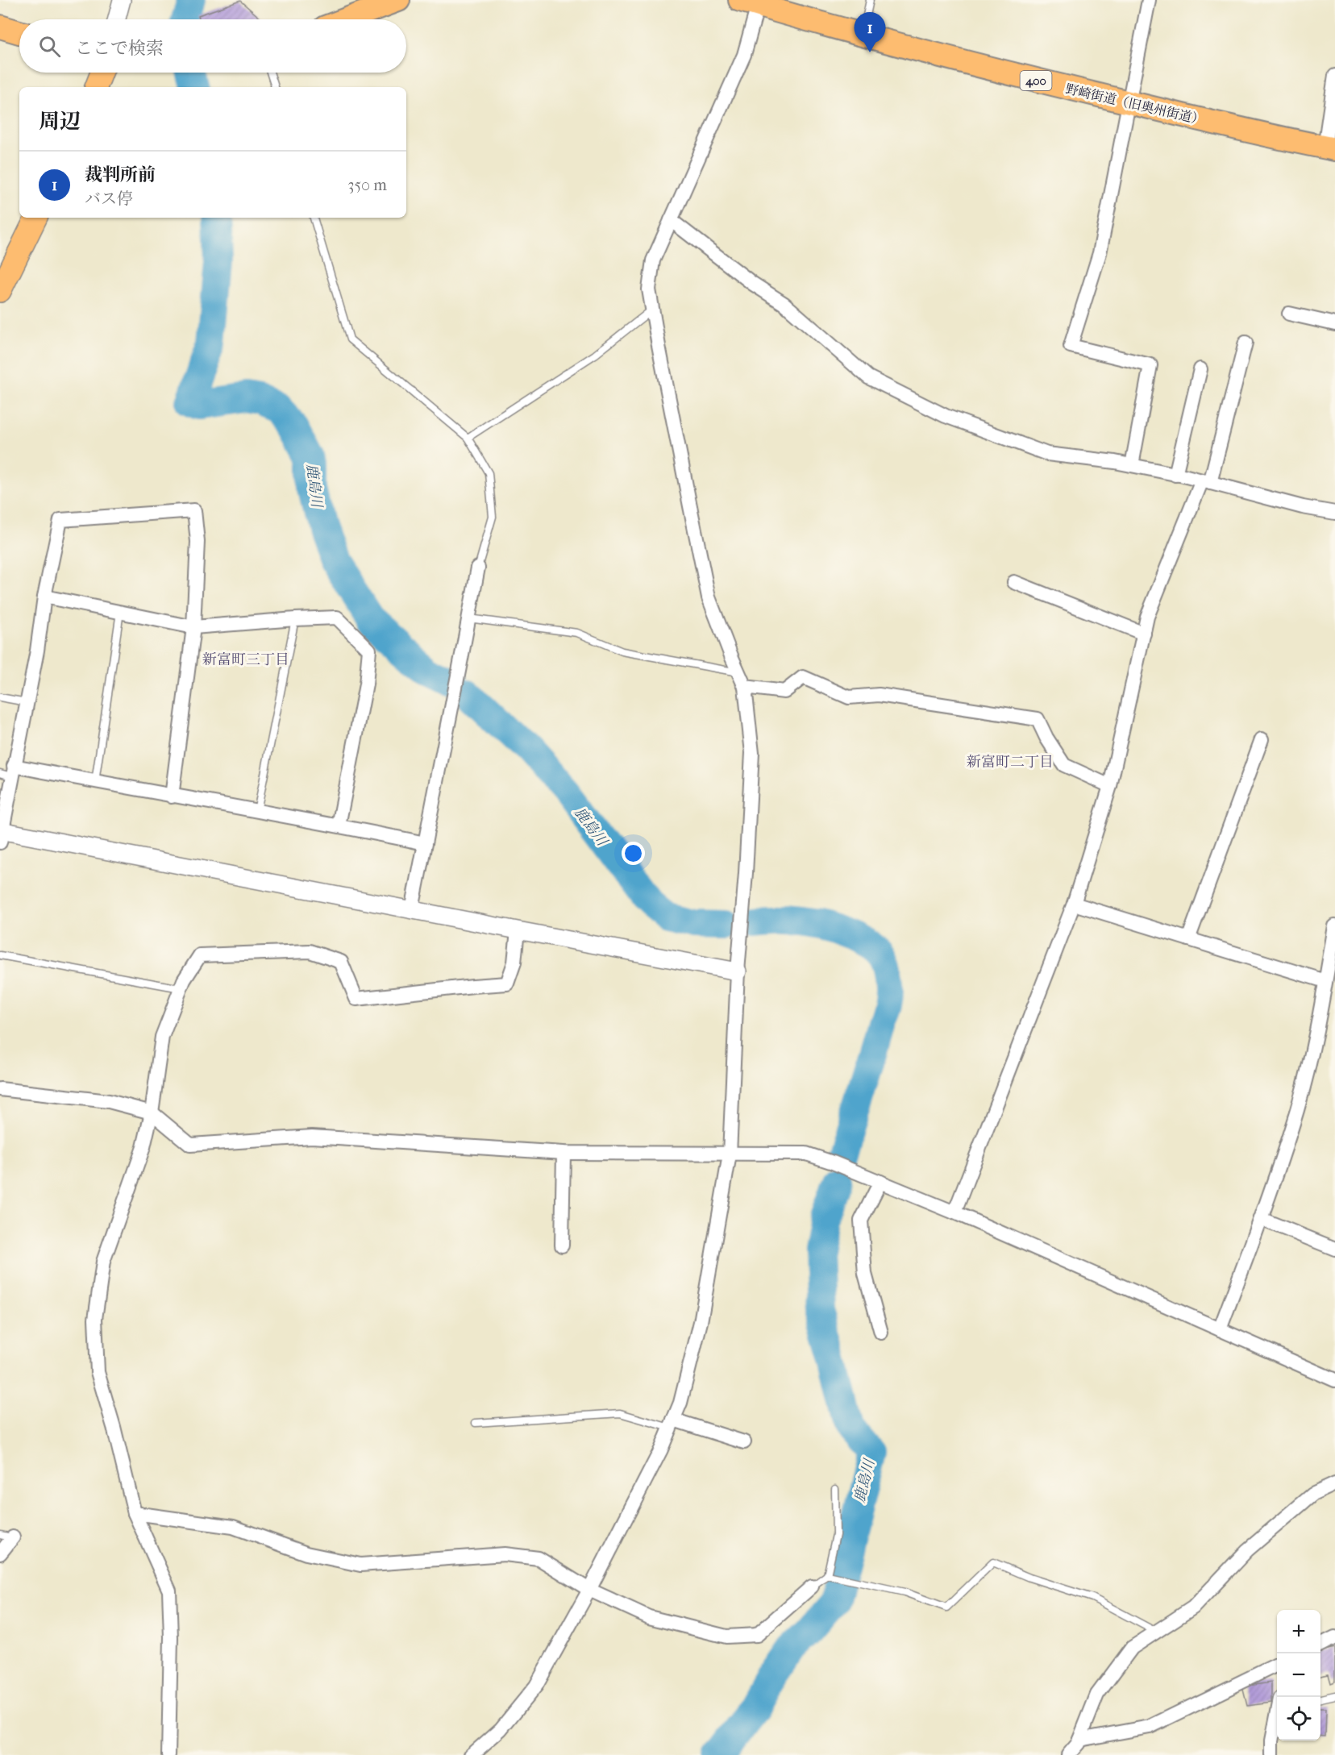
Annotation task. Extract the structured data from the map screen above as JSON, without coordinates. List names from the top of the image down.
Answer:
{
  "streets": {
    "highway": ["400", "野崎街道（旧奥州街道）"]
  },
  "districts": ["新富町三丁目", "新富町二丁目"],
  "water": ["鹿島川"],
  "page": {
    "pins": "1",
    "search": "ここで検索",
    "heading": "周辺",
    "list": [
      {
        "mark": "1",
        "name": "裁判所前",
        "note": "バス停",
        "value": "350 m"
      }
    ],
    "map_buttons": ["+", "−"]
  }
}
